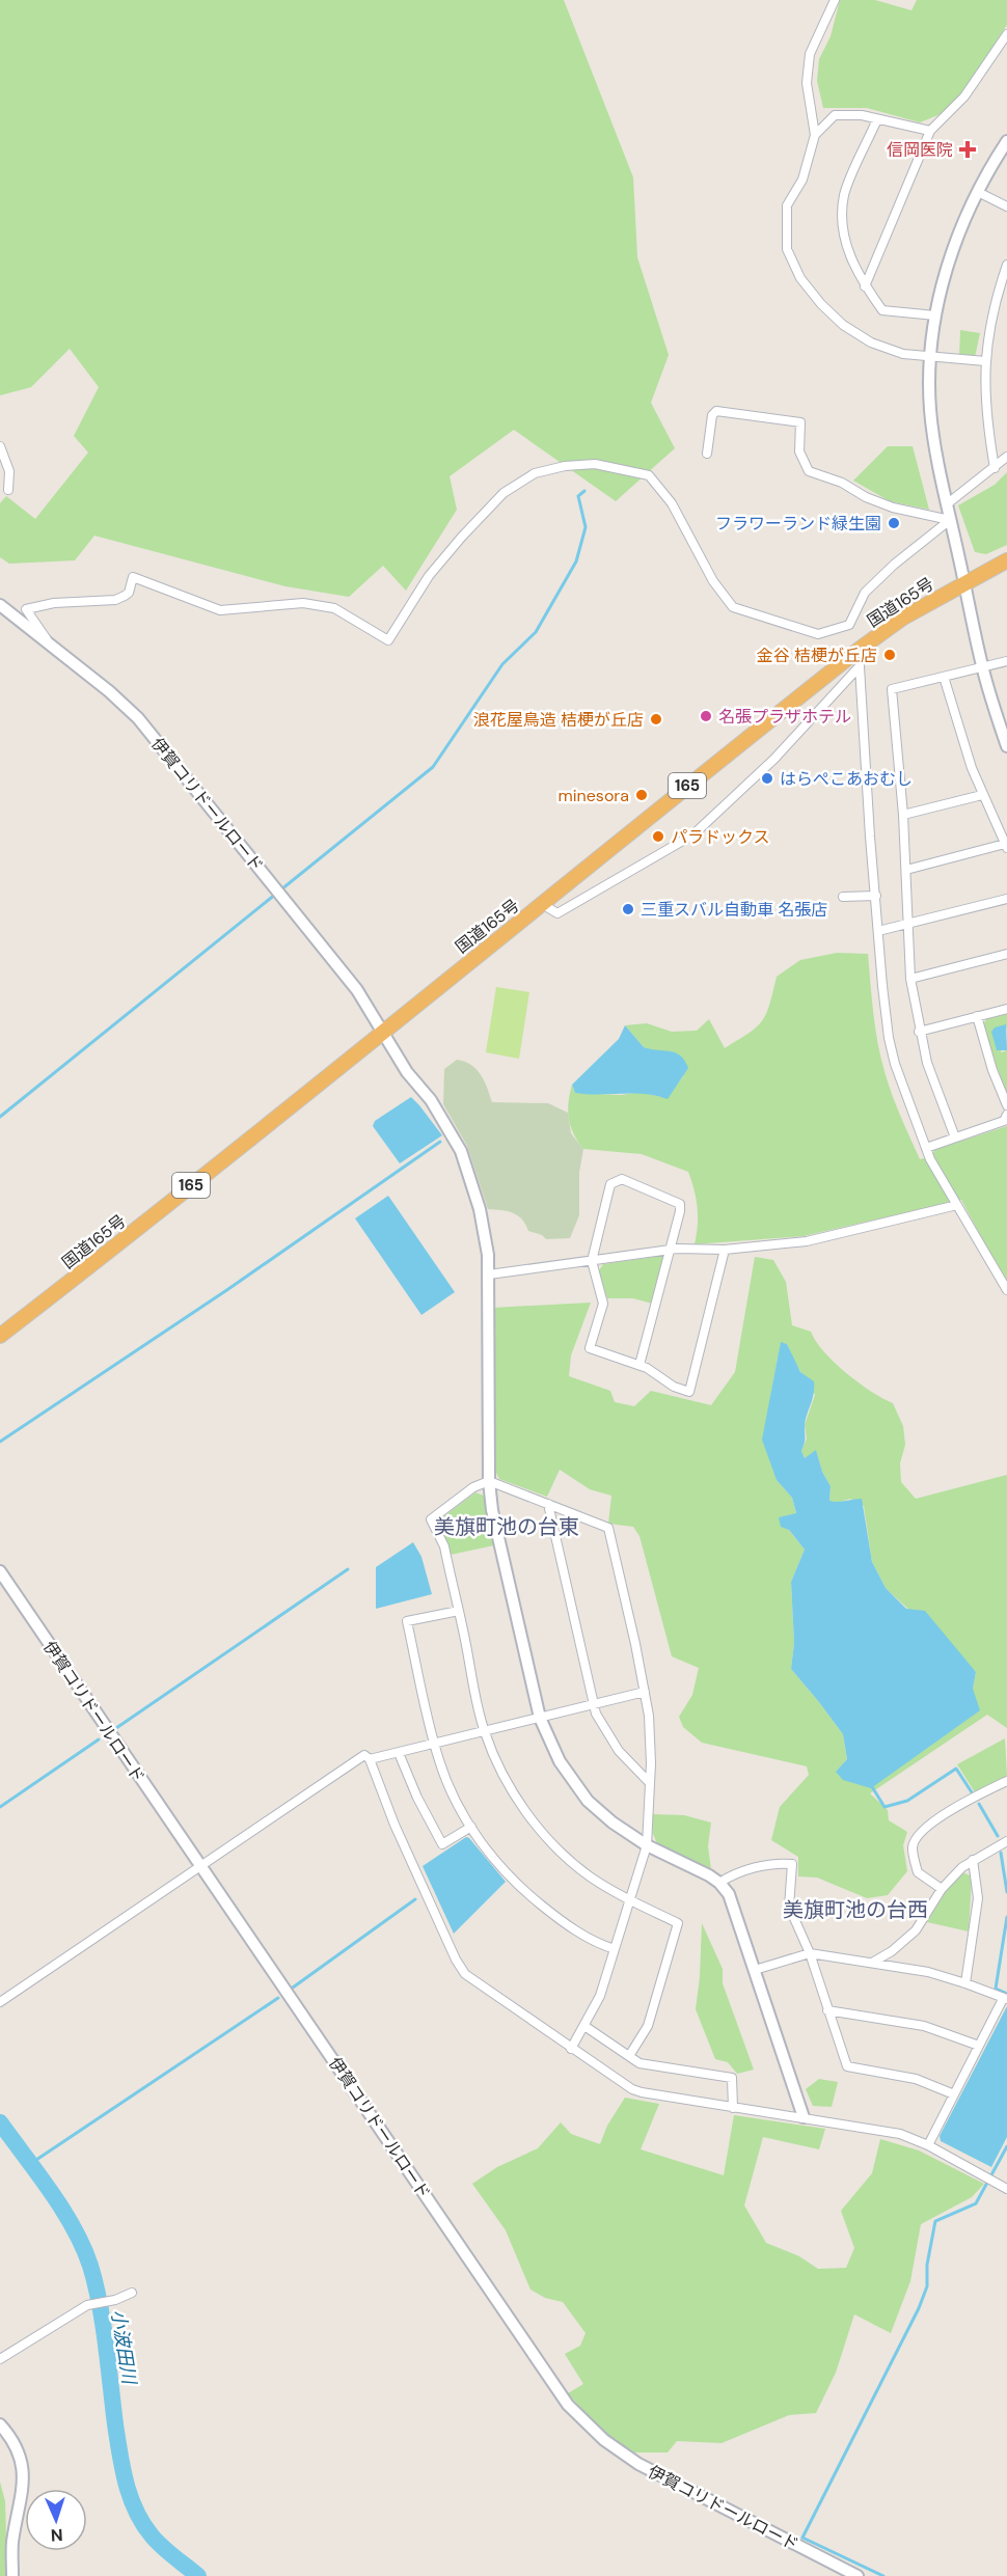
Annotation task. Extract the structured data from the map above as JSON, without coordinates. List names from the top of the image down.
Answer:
{
  "streets": {
    "highway": ["国道165号", "165"],
    "street": ["伊賀コリドールロード"]
  },
  "crossings": [
    ["国道165号", "伊賀コリドールロード"]
  ],
  "districts": ["美旗町池の台東", "美旗町池の台西"],
  "water": ["小波田川"],
  "places": {
    "health": ["信岡医院"],
    "other": [
      "フラワーランド緑生園",
      "金谷 桔梗が丘店",
      "名張プラザホテル",
      "浪花屋鳥造 桔梗が丘店",
      "はらぺこあおむし",
      "minesora",
      "パラドックス",
      "三重スバル自動車 名張店"
    ]
  },
  "north": "bottom"
}
